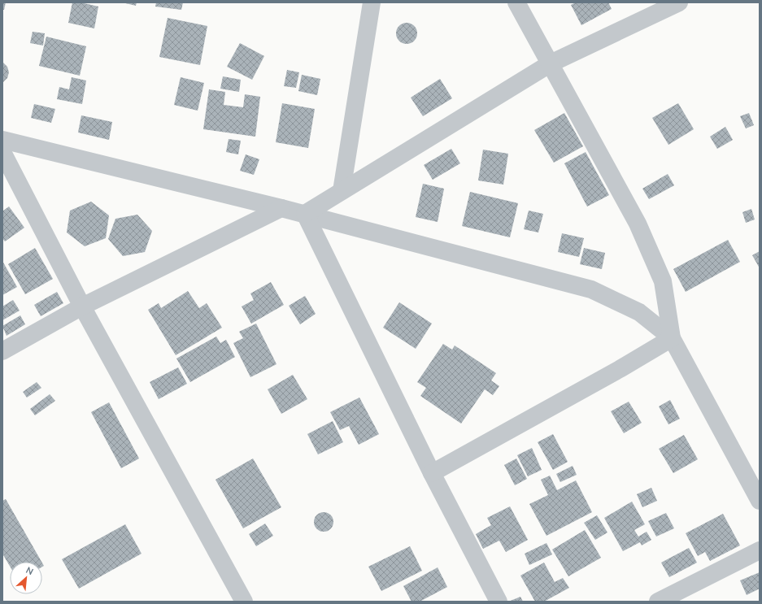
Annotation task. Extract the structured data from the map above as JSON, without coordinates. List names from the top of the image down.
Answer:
{
  "north": "top right"
}
